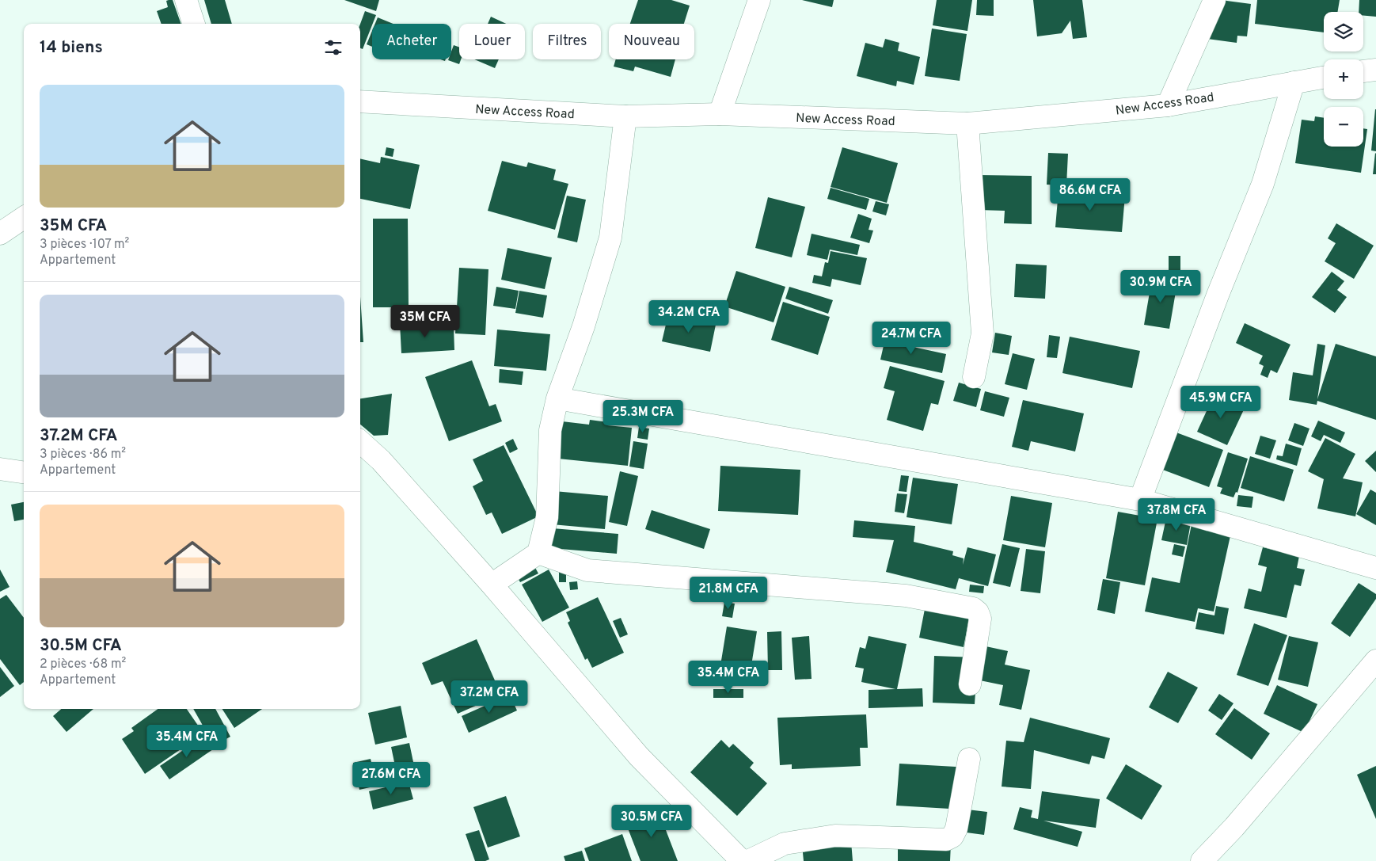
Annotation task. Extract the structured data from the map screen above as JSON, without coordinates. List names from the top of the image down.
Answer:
{
  "streets": {
    "street": ["New Access Road"]
  },
  "page": {
    "map_buttons": ["+", "−"],
    "chip": [
      "Acheter",
      "Louer",
      "Filtres",
      "Nouveau"
    ],
    "heading": "14 biens",
    "list": [
      {
        "name": "35M CFA",
        "note": "3 pièces · 107 m² · Appartement"
      },
      {
        "name": "37.2M CFA",
        "note": "3 pièces · 86 m² · Appartement"
      },
      {
        "name": "30.5M CFA",
        "note": "2 pièces · 68 m² · Appartement"
      }
    ],
    "price": [
      "86.6M CFA",
      "30.9M CFA",
      "34.2M CFA",
      "35M CFA",
      "24.7M CFA",
      "45.9M CFA",
      "25.3M CFA",
      "37.8M CFA",
      "21.8M CFA",
      "35.4M CFA",
      "37.2M CFA",
      "35.4M CFA",
      "27.6M CFA",
      "30.5M CFA"
    ]
  }
}
